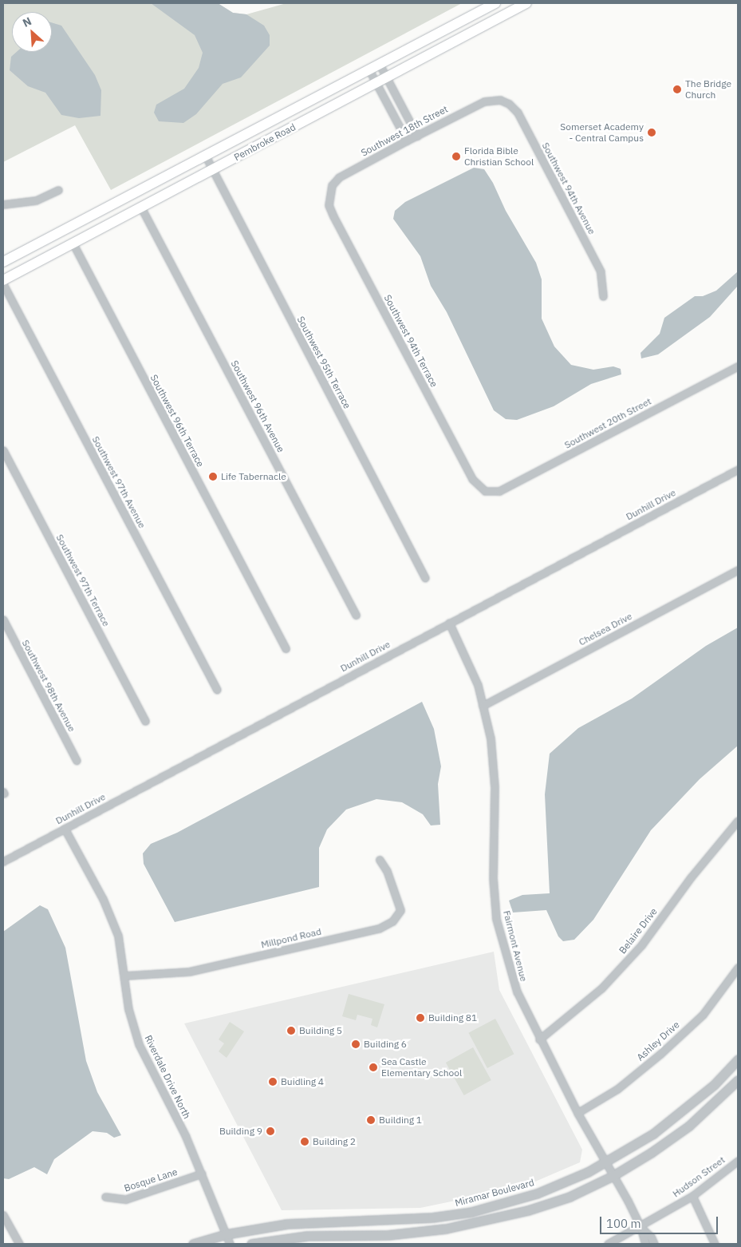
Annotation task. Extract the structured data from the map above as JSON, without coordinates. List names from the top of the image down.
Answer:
{
  "streets": {
    "main road": ["Pembroke Road"],
    "street": [
      "Southwest 18th Street",
      "Southwest 94th Avenue",
      "Southwest 94th Terrace",
      "Southwest 95th Terrace",
      "Southwest 96th Avenue",
      "Southwest 96th Terrace",
      "Southwest 20th Street",
      "Southwest 97th Avenue",
      "Dunhill Drive",
      "Southwest 97th Terrace",
      "Chelsea Drive",
      "Southwest 98th Avenue",
      "Belaire Drive",
      "Millpond Road",
      "Fairmont Avenue",
      "Ashley Drive",
      "Riverdale Drive North",
      "Hudson Street",
      "Bosque Lane",
      "Miramar Boulevard"
    ]
  },
  "crossings": [
    ["Southwest 18th Street", "Southwest 94th Avenue"],
    ["Southwest 18th Street", "Southwest 94th Terrace"],
    ["Pembroke Road", "Southwest 95th Terrace"],
    ["Pembroke Road", "Southwest 96th Avenue"],
    ["Pembroke Road", "Southwest 96th Terrace"],
    ["Southwest 94th Terrace", "Southwest 20th Street"],
    ["Dunhill Drive", "Fairmont Avenue"],
    ["Dunhill Drive", "Riverdale Drive North"],
    ["Chelsea Drive", "Fairmont Avenue"],
    ["Belaire Drive", "Fairmont Avenue"],
    ["Millpond Road", "Riverdale Drive North"],
    ["Fairmont Avenue", "Ashley Drive"],
    ["Fairmont Avenue", "Hudson Street"],
    ["Fairmont Avenue", "Miramar Boulevard"],
    ["Riverdale Drive North", "Bosque Lane"],
    ["Riverdale Drive North", "Miramar Boulevard"]
  ],
  "places": [
    "The Bridge Church",
    "Somerset Academy - Central Campus",
    "Florida Bible Christian School",
    "Life Tabernacle",
    "Building 81",
    "Building 5",
    "Building 6",
    "Sea Castle Elementary School",
    "Buidling 4",
    "Building 1",
    "Building 9",
    "Building 2"
  ],
  "scale_bar": "100 m",
  "north": "top left"
}
